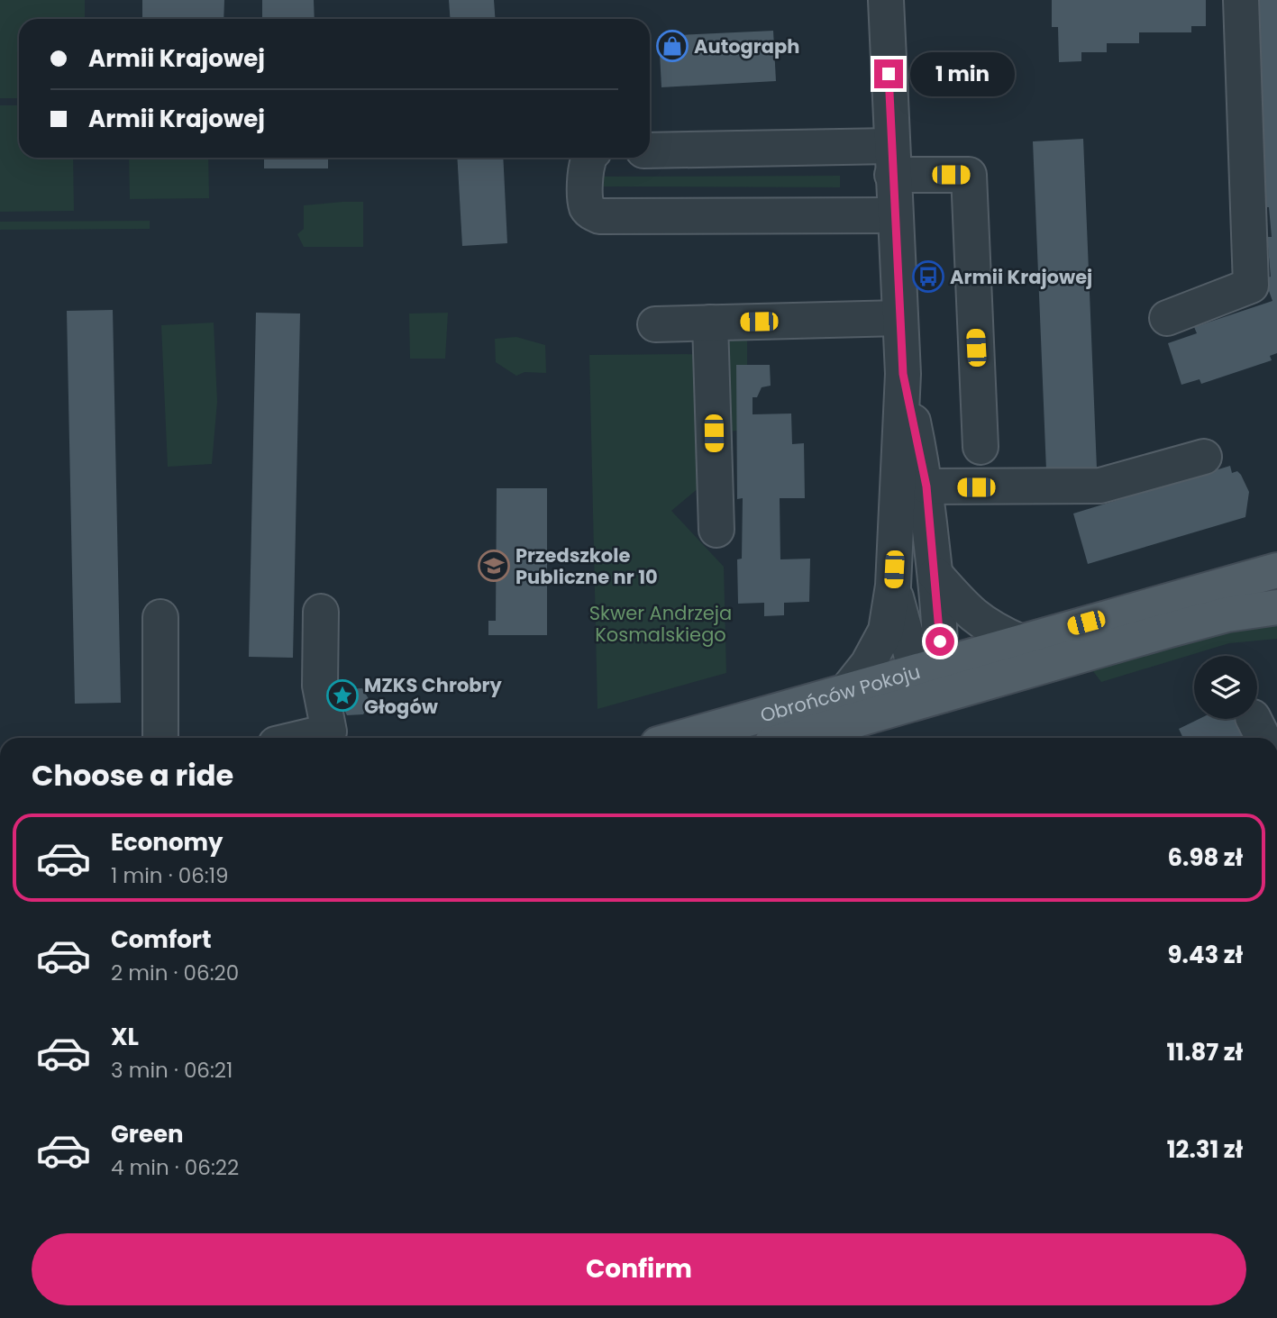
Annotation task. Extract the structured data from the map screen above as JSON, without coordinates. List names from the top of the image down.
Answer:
{
  "streets": {
    "main road": ["Obrońców Pokoju"]
  },
  "parks": ["Skwer Andrzeja Kosmalskiego"],
  "places": {
    "shop": ["Autograph"],
    "bus stop": ["Armii Krajowej"],
    "school or university": ["Przedszkole Publiczne nr 10"],
    "place": ["MZKS Chrobry Głogów"]
  },
  "page": {
    "banner": ["Armii Krajowej", "Armii Krajowej"],
    "bubble": "1 min",
    "heading": "Choose a ride",
    "list": [
      {
        "name": "Economy",
        "note": "1 min · 06:19",
        "value": "6.98 zł"
      },
      {
        "name": "Comfort",
        "note": "2 min · 06:20",
        "value": "9.43 zł"
      },
      {
        "name": "XL",
        "note": "3 min · 06:21",
        "value": "11.87 zł"
      },
      {
        "name": "Green",
        "note": "4 min · 06:22",
        "value": "12.31 zł"
      }
    ],
    "buttons": "Confirm"
  }
}
